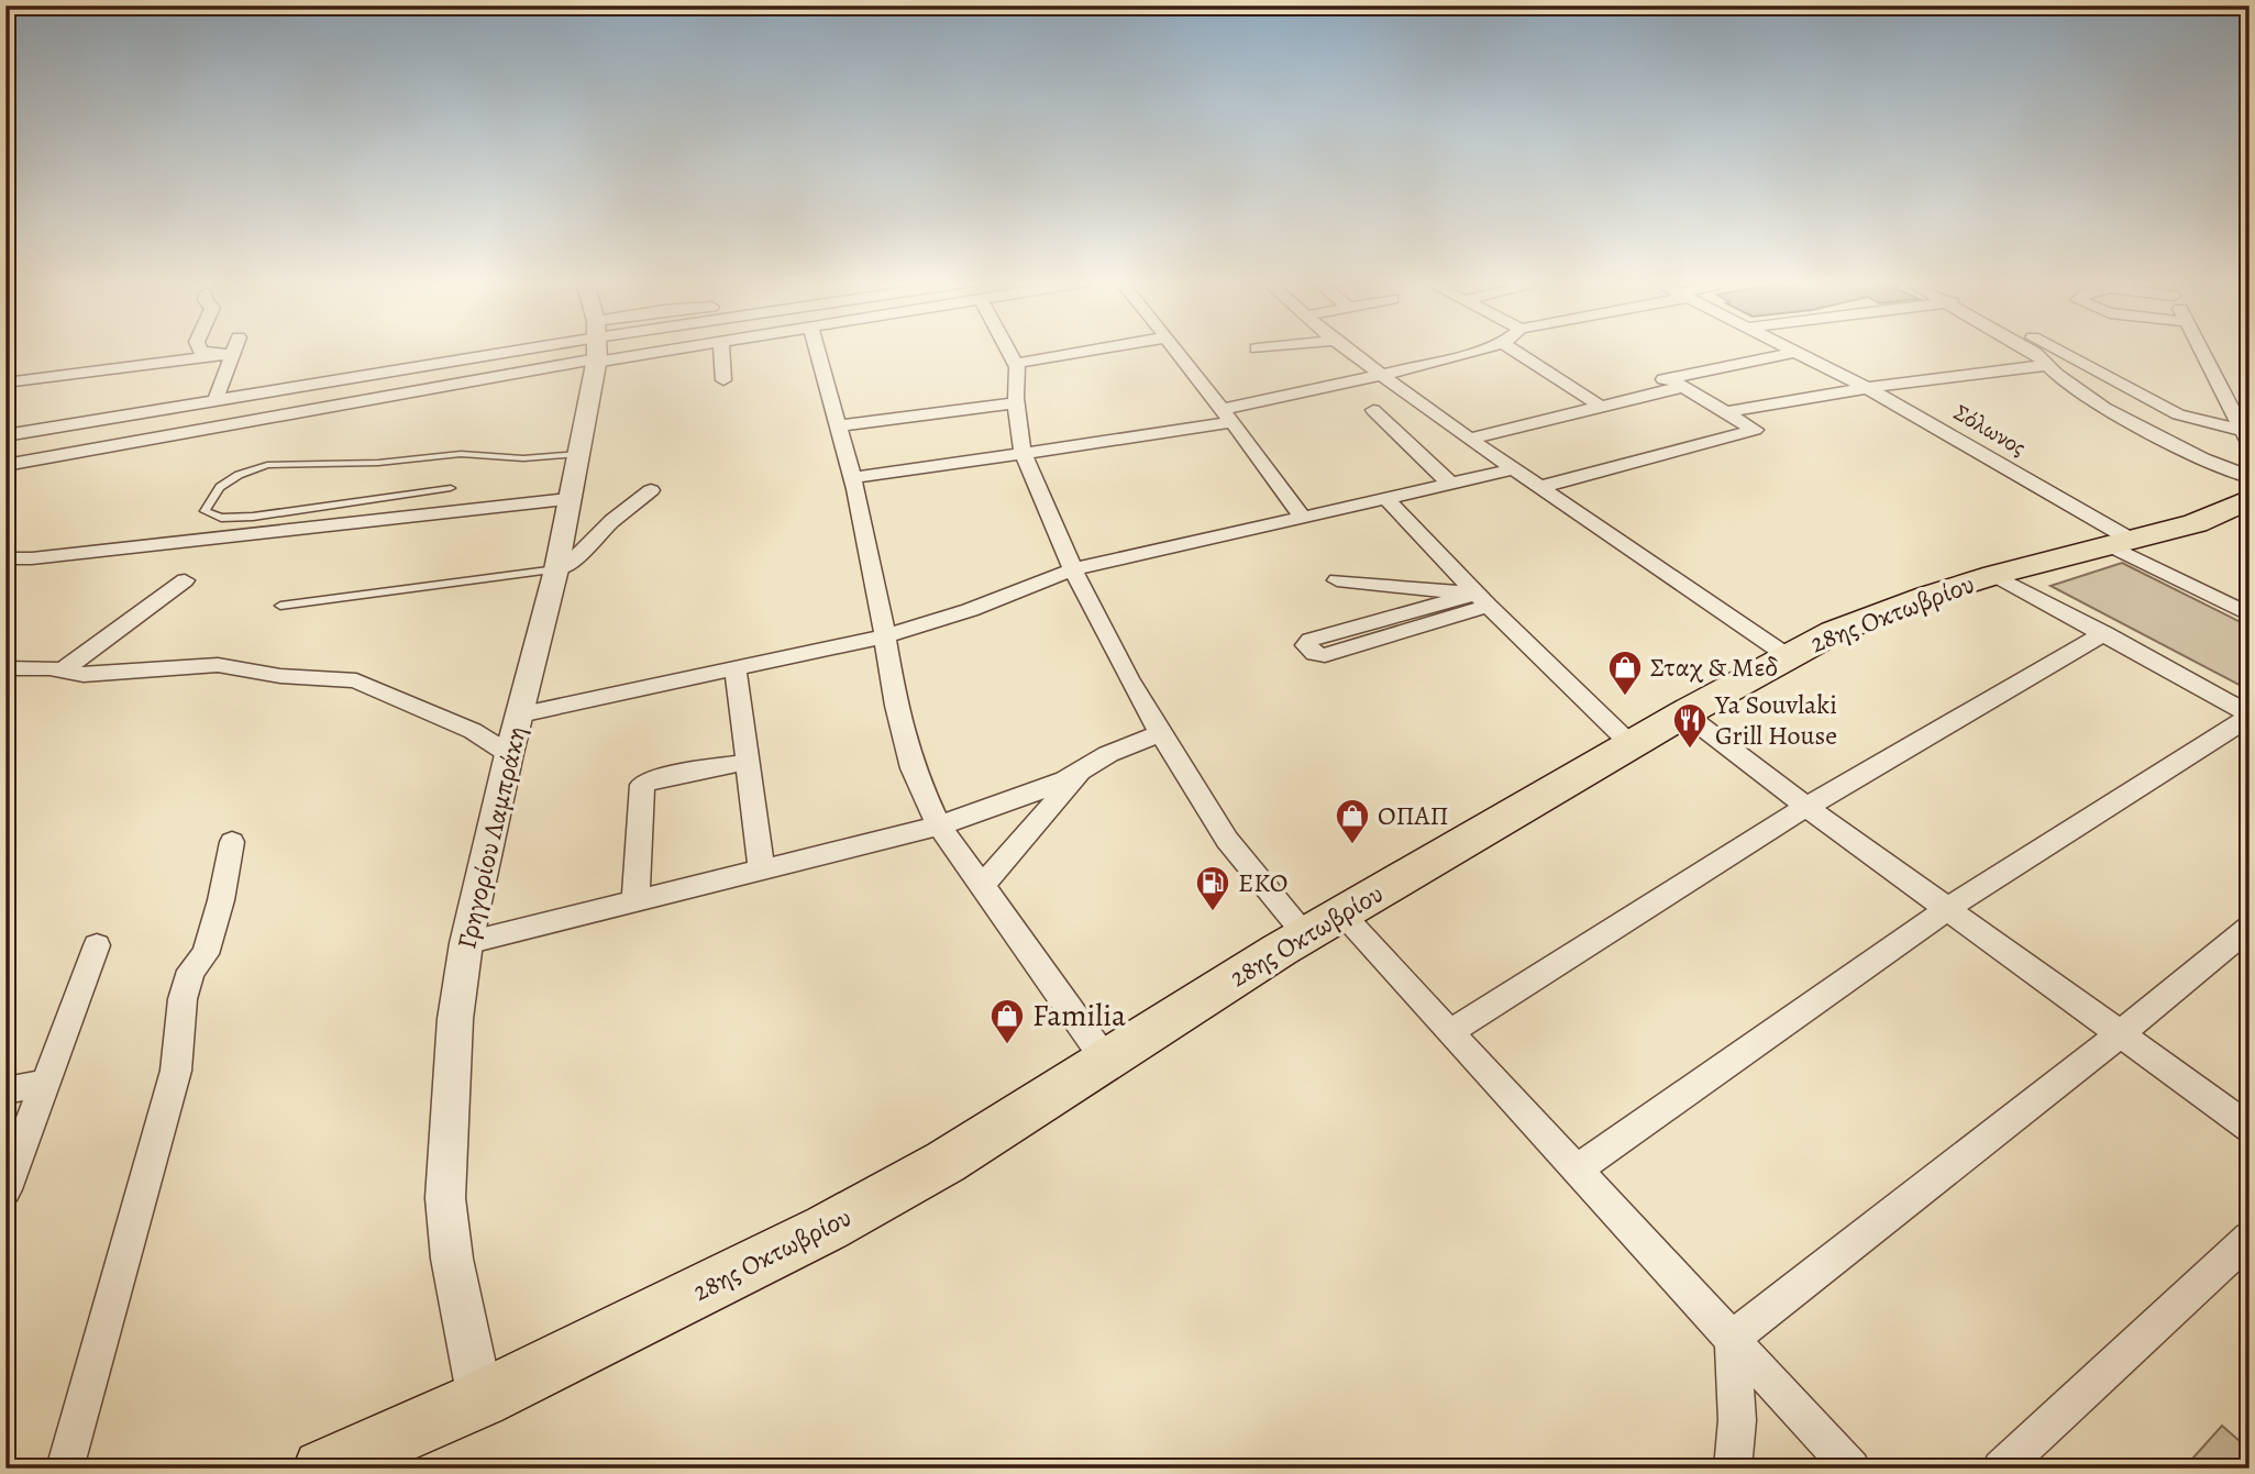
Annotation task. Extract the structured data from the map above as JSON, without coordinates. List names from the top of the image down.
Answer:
{
  "streets": {
    "main road": ["28ης Οκτωβρίου"],
    "street": ["Σόλωνος", "Γρηγορίου Λαμπράκη"]
  },
  "crossings": [
    ["Σόλωνος", "28ης Οκτωβρίου"],
    ["28ης Οκτωβρίου", "Γρηγορίου Λαμπράκη"]
  ],
  "places": {
    "shop": ["Σταχ & Μεδ", "ΟΠΑΠ", "Familia"],
    "restaurant": ["Ya Souvlaki Grill House"],
    "fuel station": ["EKO"]
  }
}
